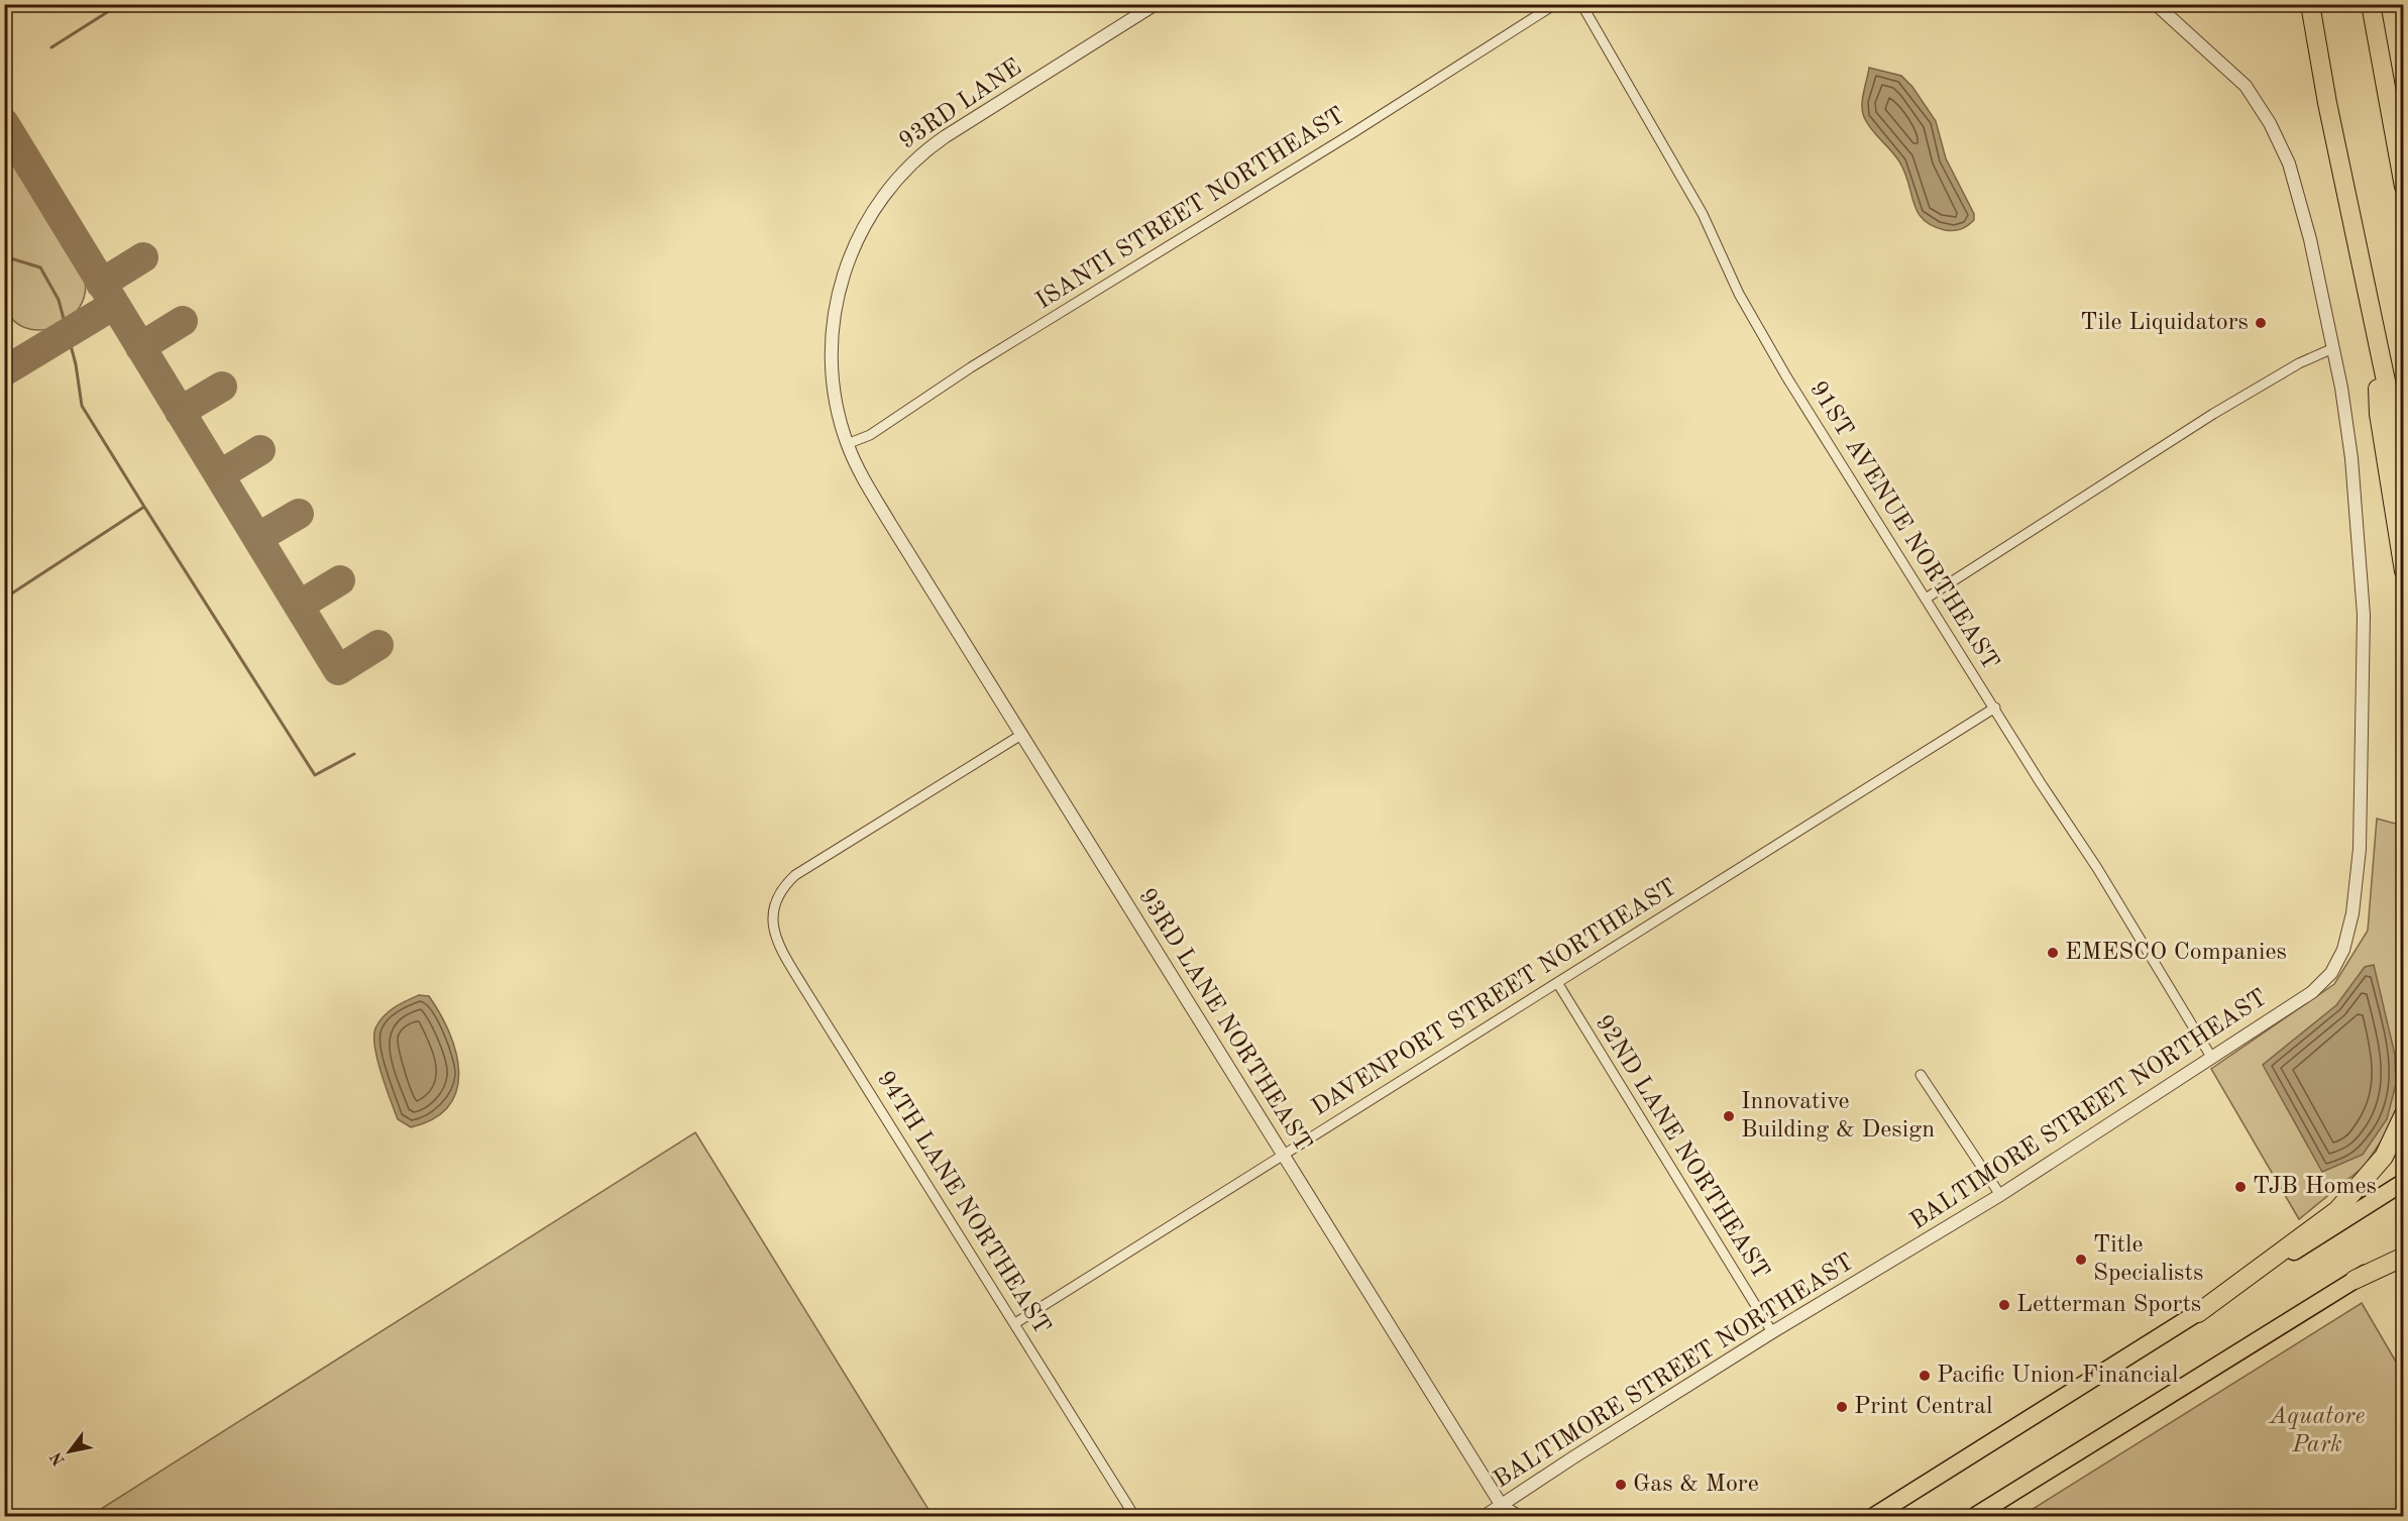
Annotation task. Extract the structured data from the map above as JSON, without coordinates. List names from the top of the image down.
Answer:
{
  "streets": {
    "street": [
      "93RD LANE",
      "ISANTI STREET NORTHEAST",
      "91ST AVENUE NORTHEAST",
      "DAVENPORT STREET NORTHEAST",
      "93RD LANE NORTHEAST",
      "BALTIMORE STREET NORTHEAST",
      "92ND LANE NORTHEAST",
      "94TH LANE NORTHEAST"
    ]
  },
  "crossings": [
    ["93RD LANE", "ISANTI STREET NORTHEAST"],
    ["93RD LANE", "93RD LANE NORTHEAST"],
    ["91ST AVENUE NORTHEAST", "DAVENPORT STREET NORTHEAST"],
    ["91ST AVENUE NORTHEAST", "BALTIMORE STREET NORTHEAST"],
    ["DAVENPORT STREET NORTHEAST", "93RD LANE NORTHEAST"],
    ["DAVENPORT STREET NORTHEAST", "92ND LANE NORTHEAST"],
    ["DAVENPORT STREET NORTHEAST", "94TH LANE NORTHEAST"],
    ["93RD LANE NORTHEAST", "BALTIMORE STREET NORTHEAST"],
    ["93RD LANE NORTHEAST", "94TH LANE NORTHEAST"],
    ["BALTIMORE STREET NORTHEAST", "92ND LANE NORTHEAST"]
  ],
  "parks": ["Aquatore Park"],
  "places": [
    "Tile Liquidators",
    "EMESCO Companies",
    "Innovative Building & Design",
    "TJB Homes",
    "Title Specialists",
    "Letterman Sports",
    "Pacific Union Financial",
    "Print Central",
    "Gas & More"
  ],
  "north": "bottom left"
}
